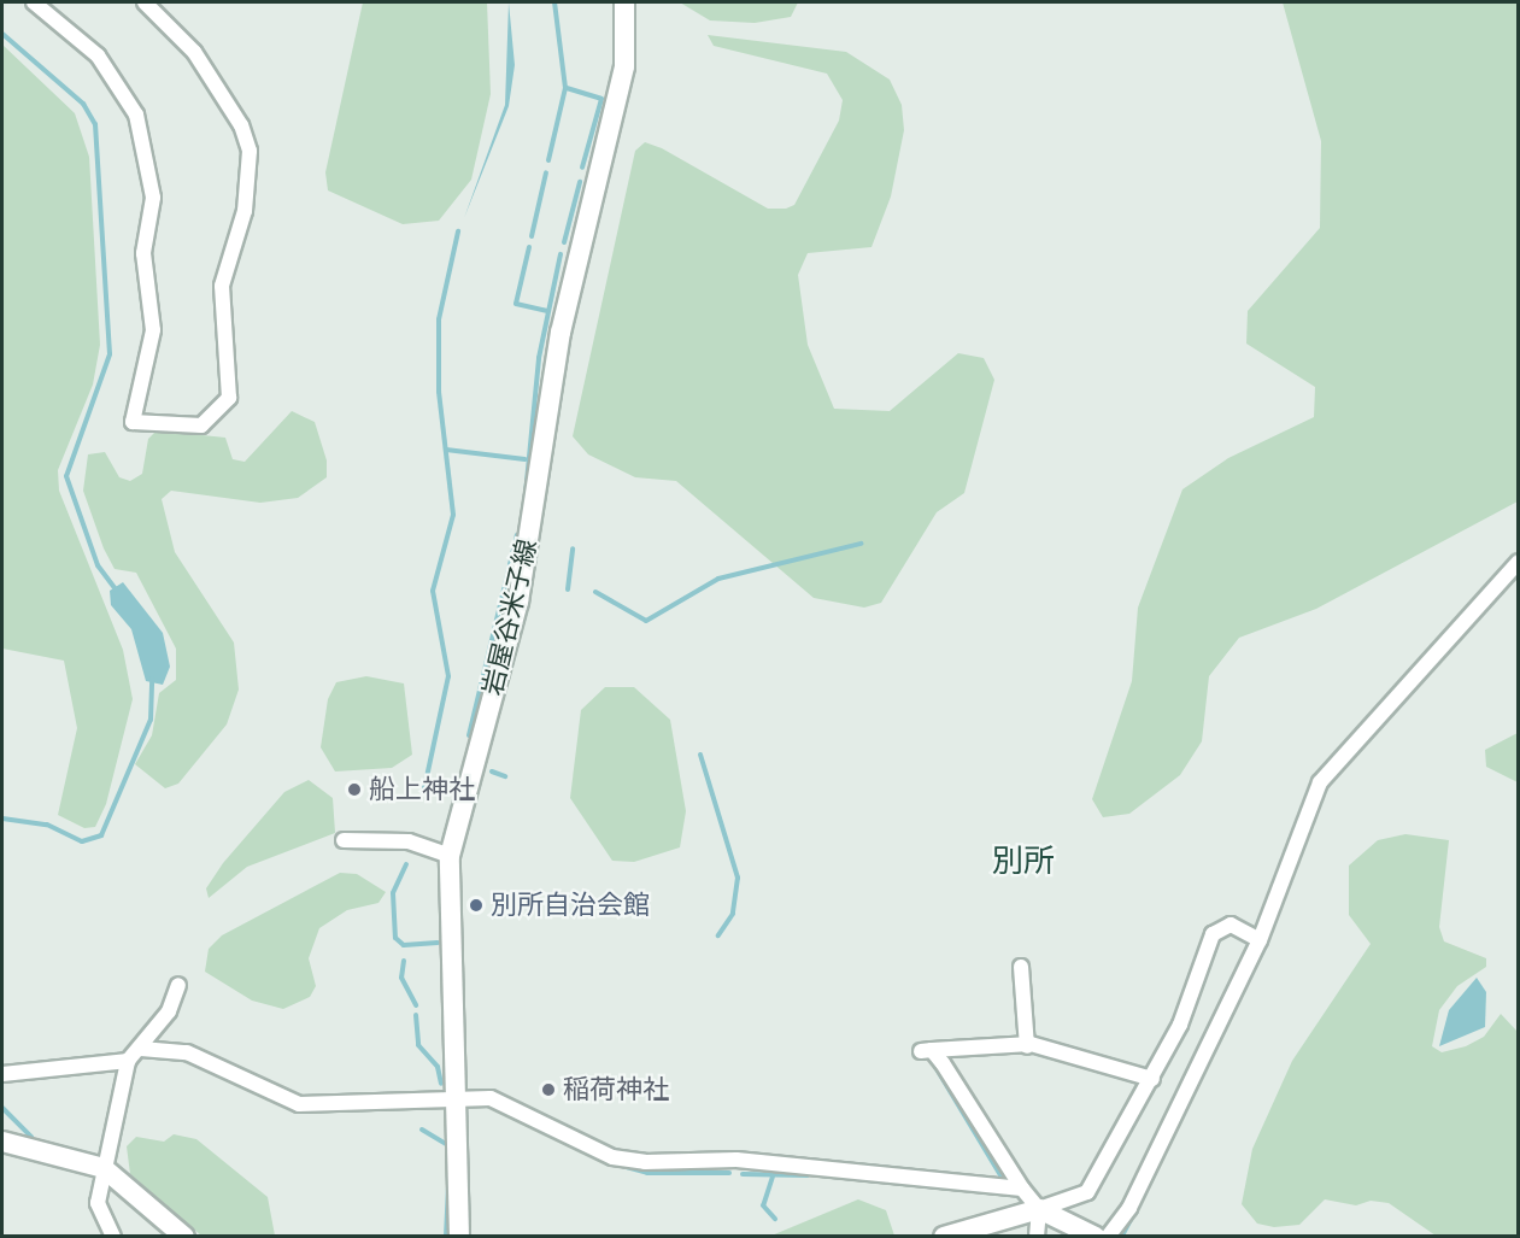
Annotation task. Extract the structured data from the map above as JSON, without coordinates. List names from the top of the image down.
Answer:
{
  "streets": {
    "main road": ["岩屋谷米子線"]
  },
  "districts": ["別所"],
  "places": ["船上神社", "別所自治会館", "稲荷神社"]
}
